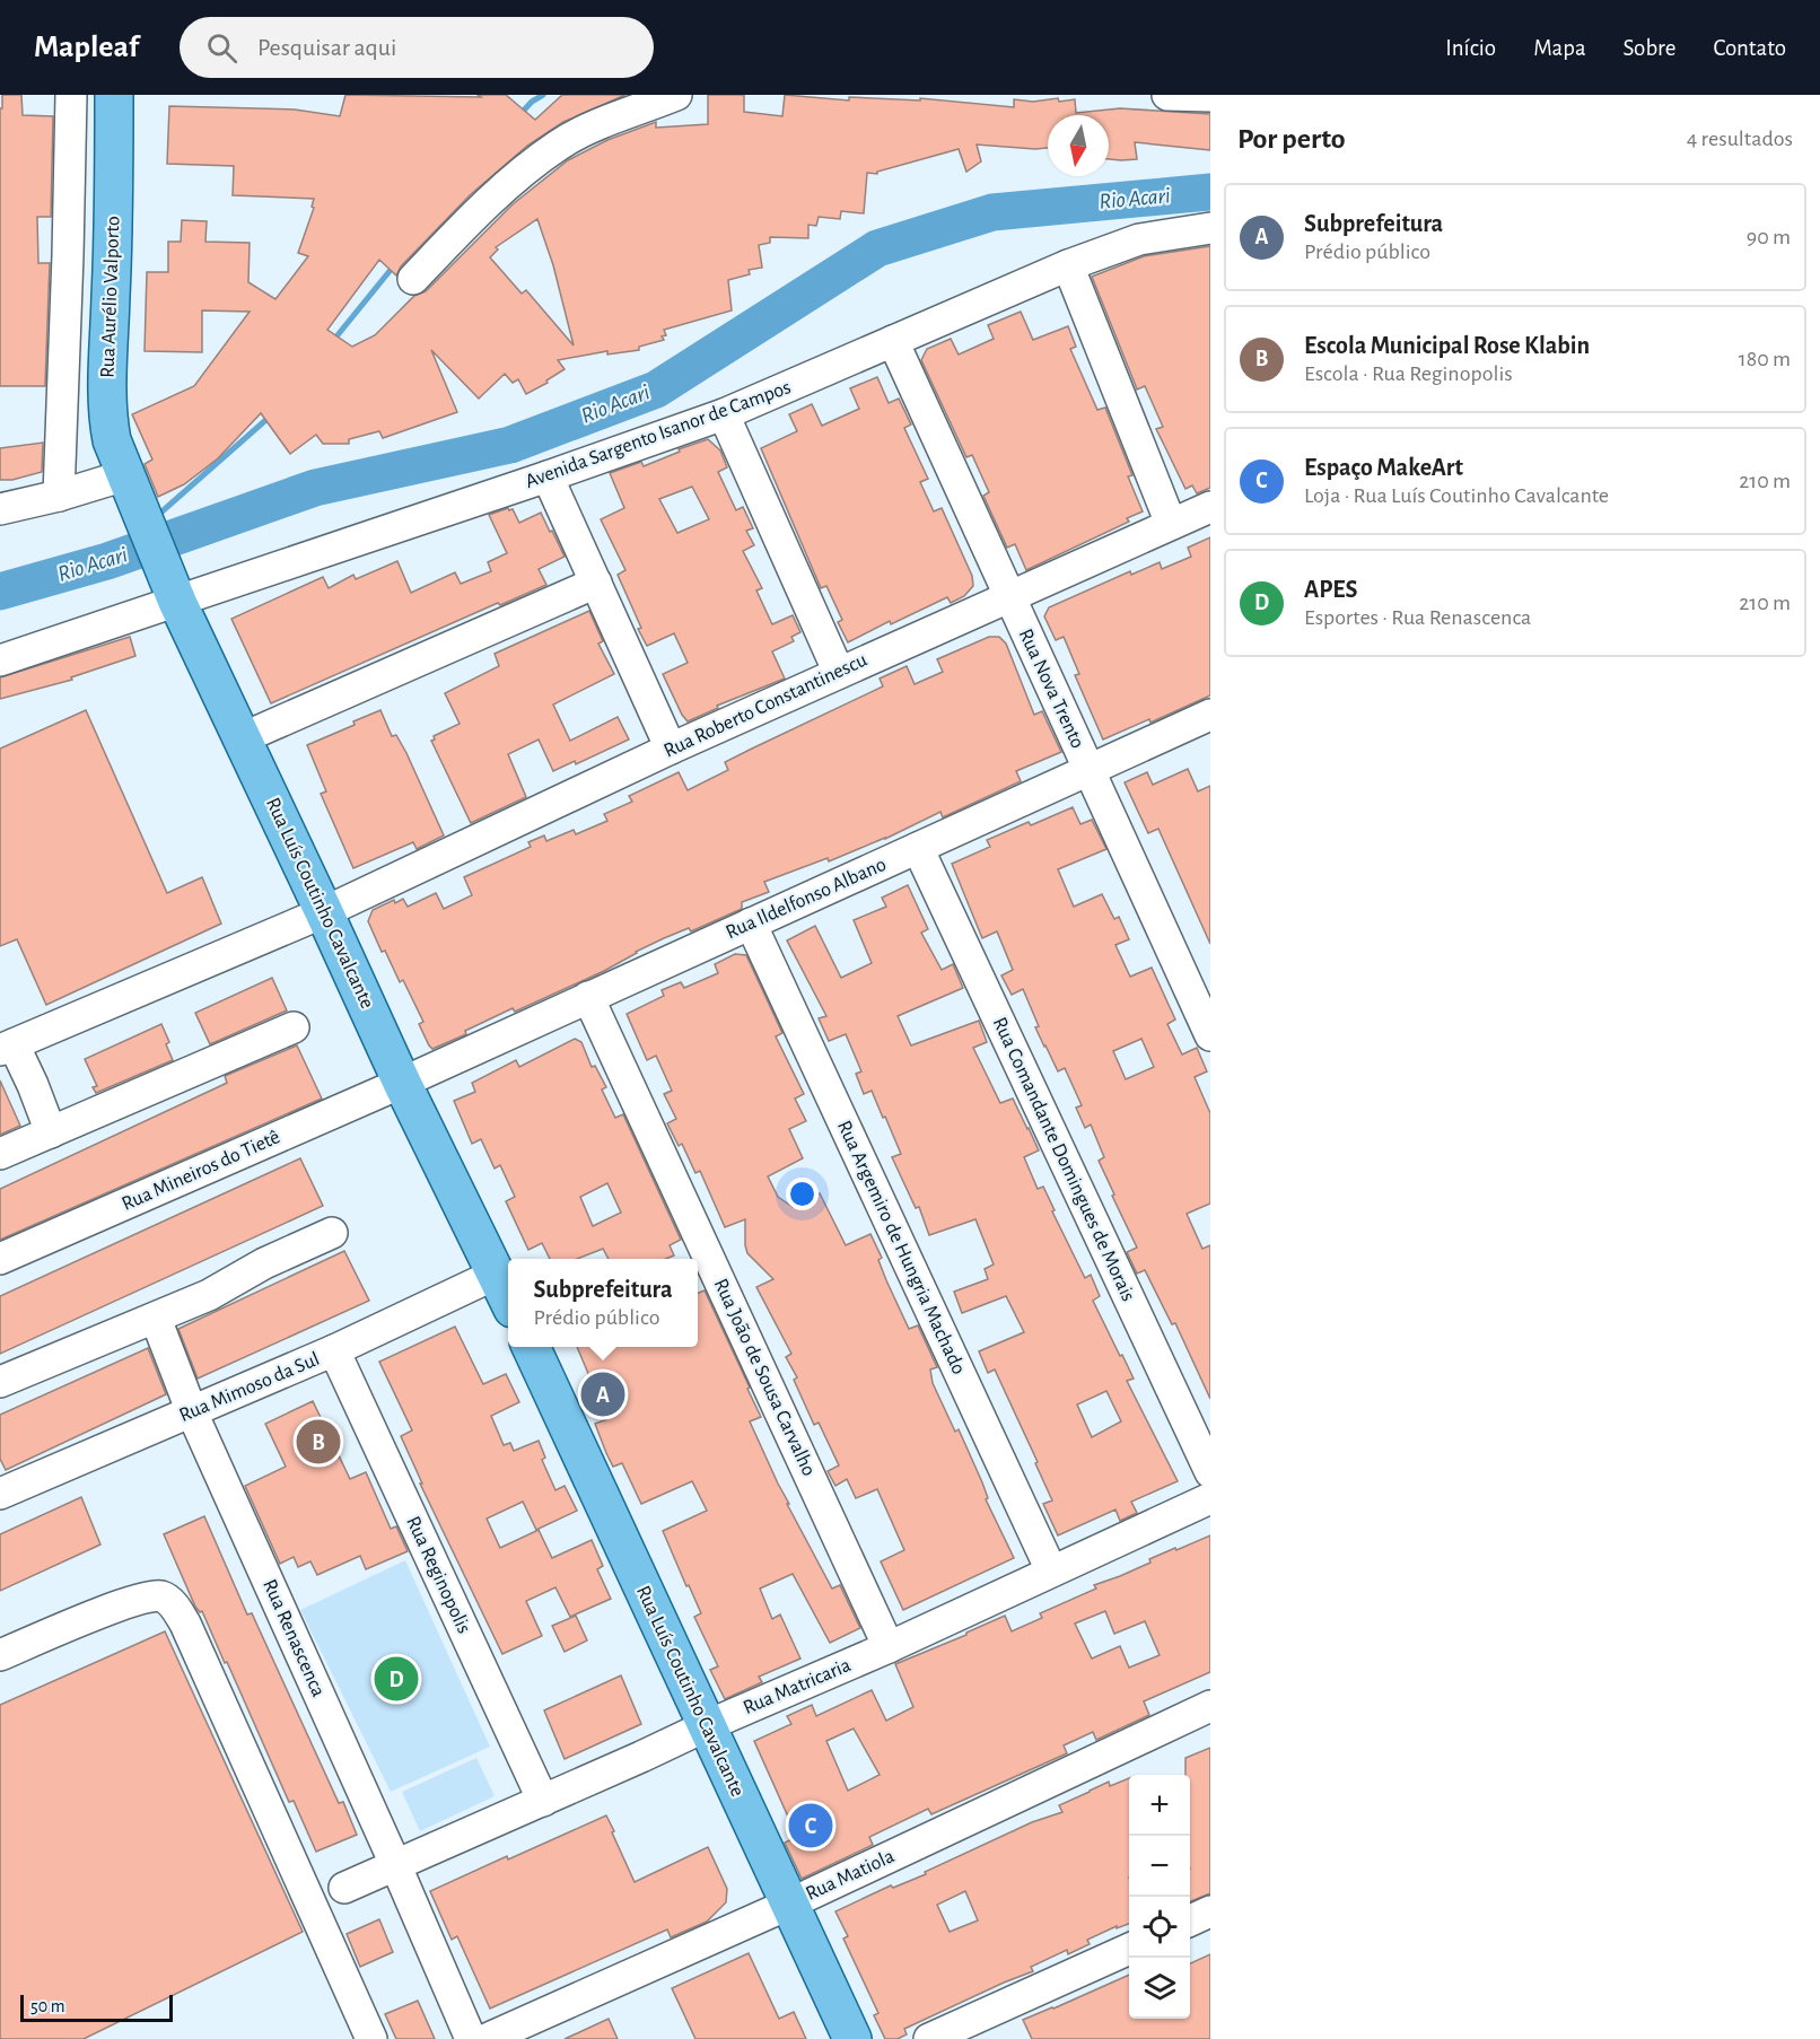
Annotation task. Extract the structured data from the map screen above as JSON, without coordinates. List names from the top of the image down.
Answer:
{
  "streets": {
    "main road": ["Rua Aurélio Valporto", "Rua Luís Coutinho Cavalcante"],
    "street": [
      "Avenida Sargento Isanor de Campos",
      "Rua Nova Trento",
      "Rua Roberto Constantinescu",
      "Rua Ildelfonso Albano",
      "Rua Comandante Domingues de Morais",
      "Rua Mineiros do Tietê",
      "Rua Argemiro de Hungria Machado",
      "Rua João de Sousa Carvalho",
      "Rua Mimoso da Sul",
      "Rua Reginopolis",
      "Rua Renascenca",
      "Rua Matricaria",
      "Rua Matiola"
    ]
  },
  "crossings": [
    ["Rua Aurélio Valporto", "Rua Luís Coutinho Cavalcante"],
    ["Avenida Sargento Isanor de Campos", "Rua Nova Trento"],
    ["Avenida Sargento Isanor de Campos", "Rua Luís Coutinho Cavalcante"],
    ["Rua Nova Trento", "Rua Roberto Constantinescu"],
    ["Rua Nova Trento", "Rua Ildelfonso Albano"],
    ["Rua Roberto Constantinescu", "Rua Luís Coutinho Cavalcante"],
    ["Rua Ildelfonso Albano", "Rua Luís Coutinho Cavalcante"],
    ["Rua Ildelfonso Albano", "Rua Comandante Domingues de Morais"],
    ["Rua Ildelfonso Albano", "Rua Mineiros do Tietê"],
    ["Rua Ildelfonso Albano", "Rua Argemiro de Hungria Machado"],
    ["Rua Ildelfonso Albano", "Rua João de Sousa Carvalho"],
    ["Rua Luís Coutinho Cavalcante", "Rua Mineiros do Tietê"],
    ["Rua Luís Coutinho Cavalcante", "Rua Mimoso da Sul"],
    ["Rua Luís Coutinho Cavalcante", "Rua Matricaria"],
    ["Rua Luís Coutinho Cavalcante", "Rua Matiola"],
    ["Rua Argemiro de Hungria Machado", "Rua Matricaria"],
    ["Rua João de Sousa Carvalho", "Rua Matricaria"],
    ["Rua Mimoso da Sul", "Rua Reginopolis"],
    ["Rua Mimoso da Sul", "Rua Renascenca"],
    ["Rua Reginopolis", "Rua Matricaria"],
    ["Rua Renascenca", "Rua Matricaria"]
  ],
  "water": ["Rio Acari"],
  "scale_bar": "50 m",
  "north": "bottom",
  "page": {
    "header": "Mapleaf",
    "search": "Pesquisar aqui",
    "nav": [
      "Início",
      "Mapa",
      "Sobre",
      "Contato"
    ],
    "heading": ["Por perto", "4 resultados"],
    "list": [
      {
        "mark": "A",
        "name": "Subprefeitura",
        "note": "Prédio público",
        "value": "90 m"
      },
      {
        "mark": "B",
        "name": "Escola Municipal Rose Klabin",
        "note": "Escola · Rua Reginopolis",
        "value": "180 m"
      },
      {
        "mark": "C",
        "name": "Espaço MakeArt",
        "note": "Loja · Rua Luís Coutinho Cavalcante",
        "value": "210 m"
      },
      {
        "mark": "D",
        "name": "APES",
        "note": "Esportes · Rua Renascenca",
        "value": "210 m"
      }
    ],
    "popup": ["Subprefeitura", "Prédio público"],
    "pins": [
      "A",
      "B",
      "D",
      "C"
    ],
    "map_buttons": ["+", "−"],
    "scale": "50 m"
  }
}
